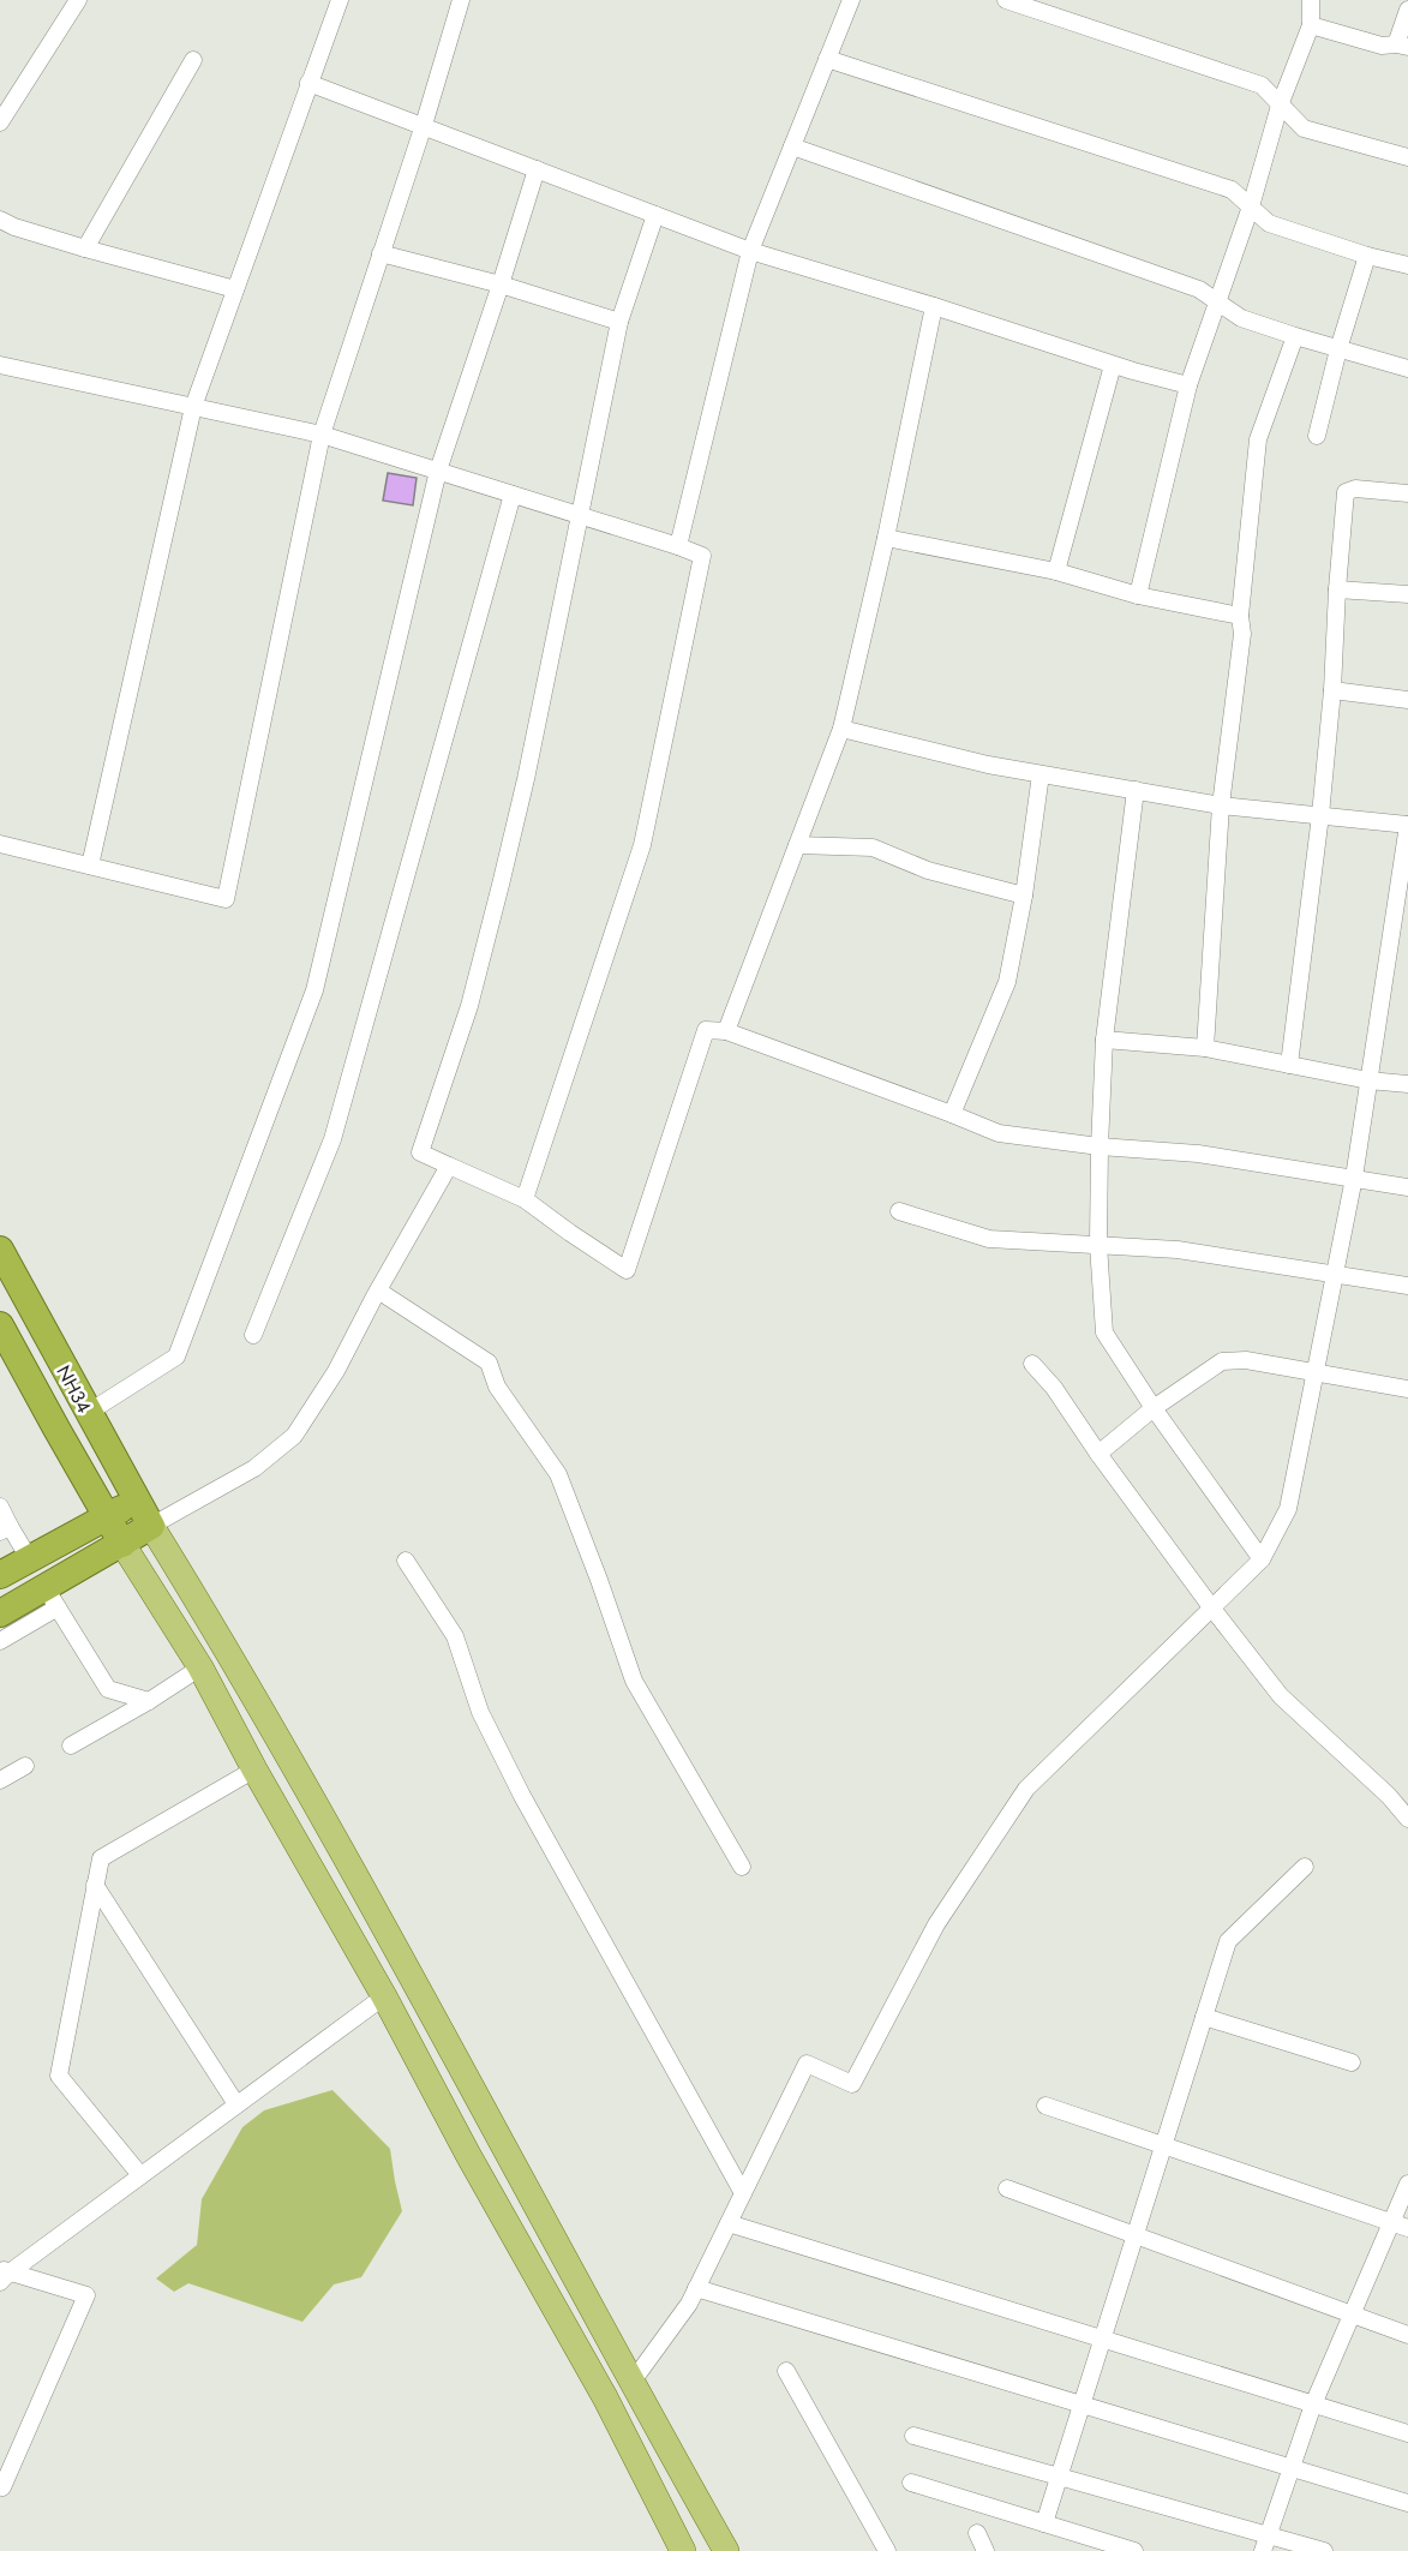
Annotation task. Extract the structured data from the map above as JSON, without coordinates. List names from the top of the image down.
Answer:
{
  "streets": {
    "highway": ["NH34"]
  }
}
